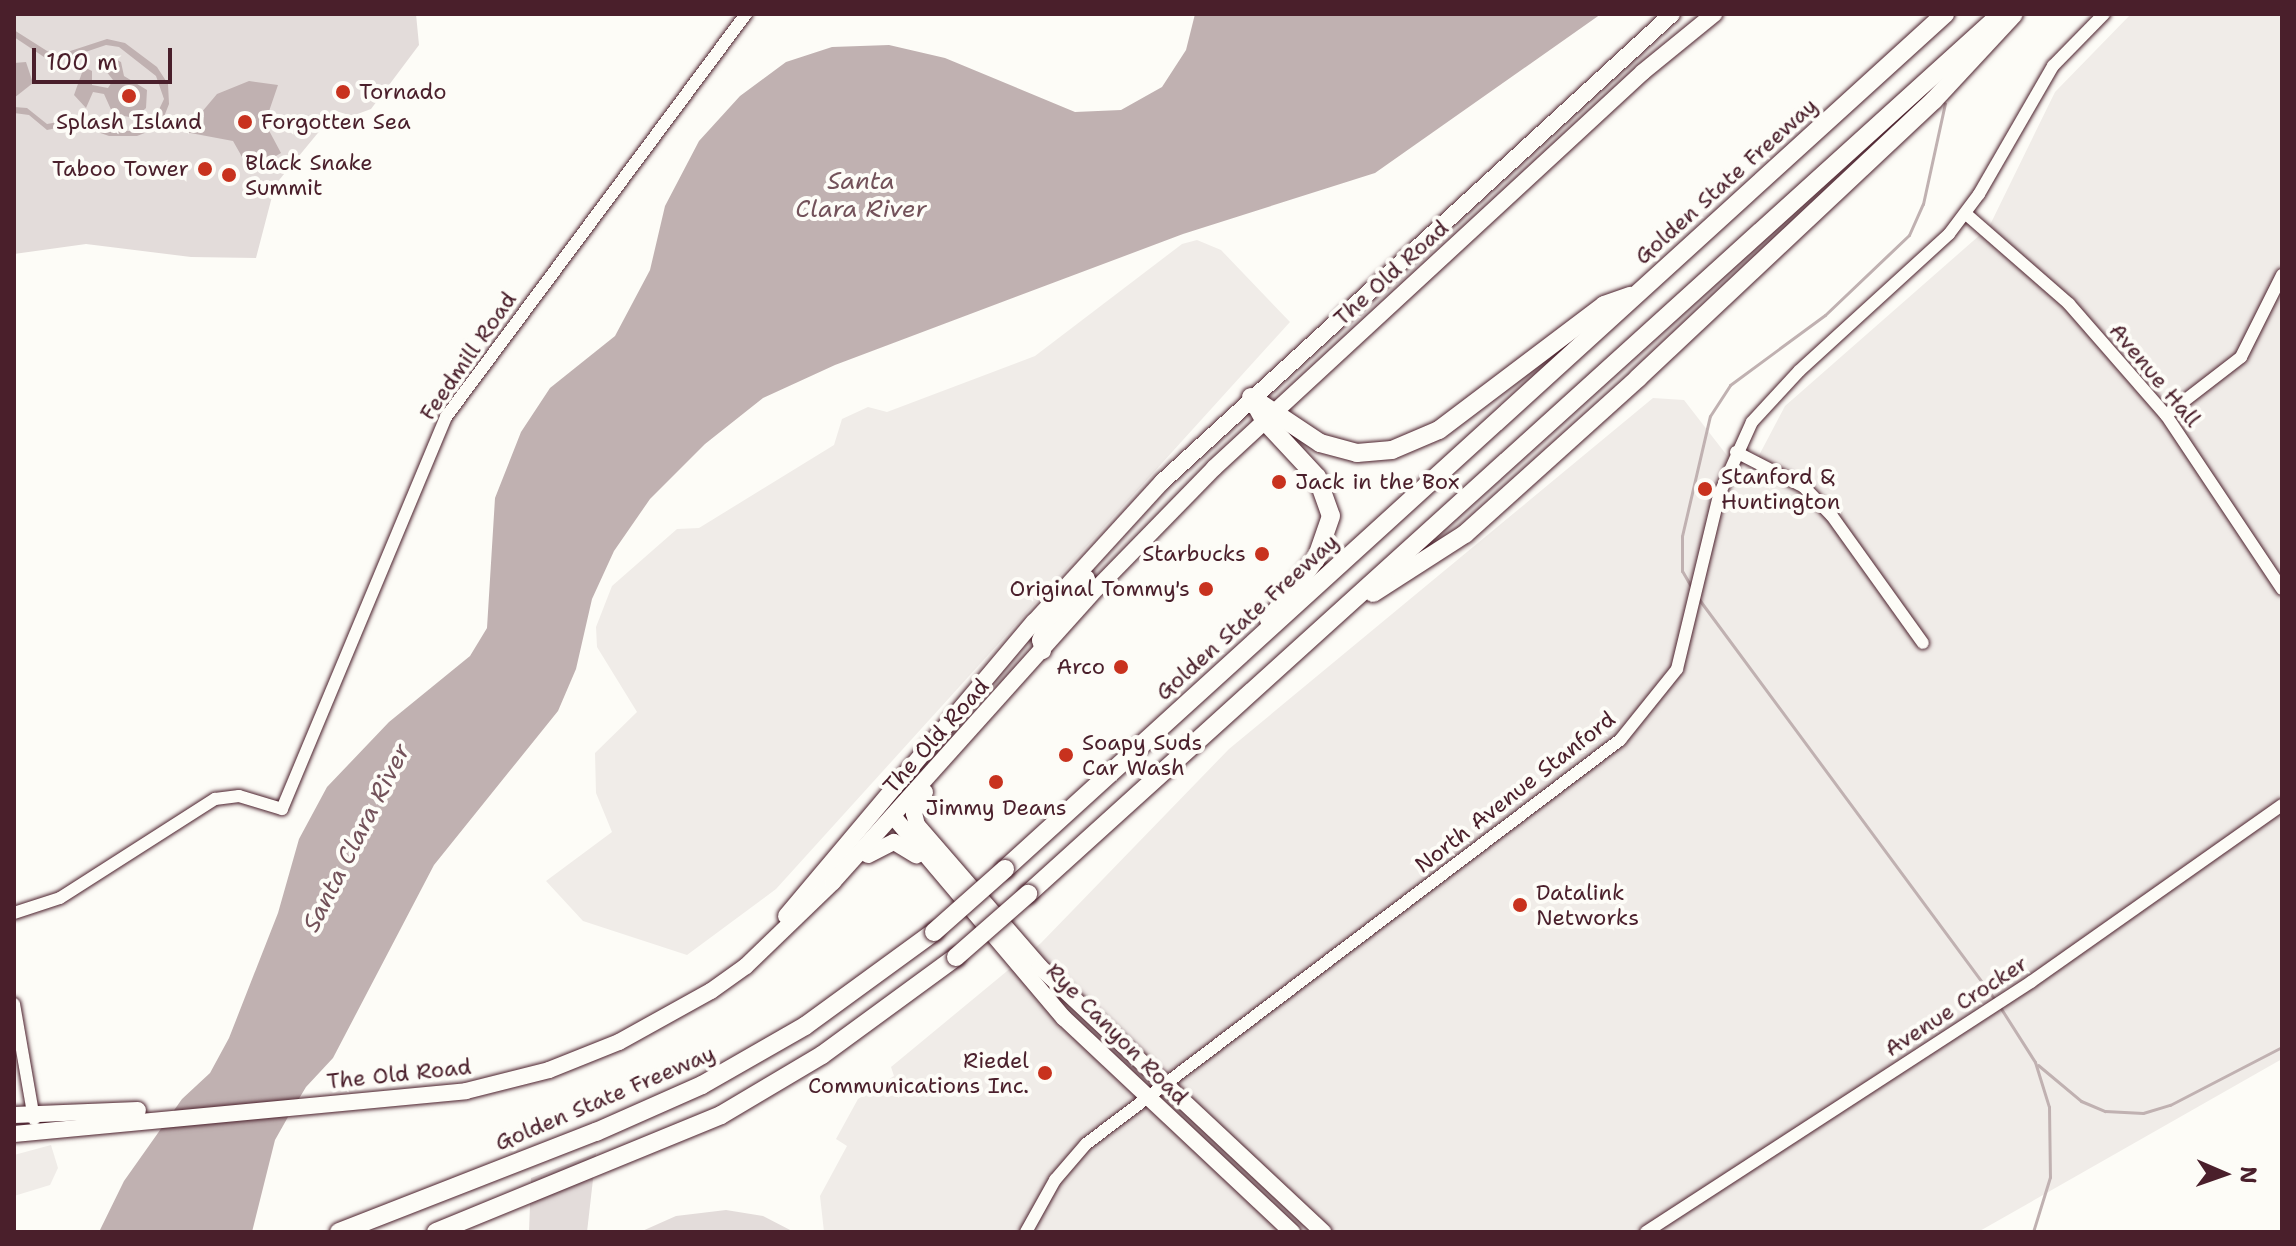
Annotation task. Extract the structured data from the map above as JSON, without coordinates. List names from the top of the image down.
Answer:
{
  "streets": {
    "highway": ["Golden State Freeway"],
    "main road": ["The Old Road", "Rye Canyon Road"],
    "street": [
      "Feedmill Road",
      "Avenue Hall",
      "North Avenue Stanford",
      "Avenue Crocker"
    ]
  },
  "crossings": [
    ["The Old Road", "Rye Canyon Road"],
    ["Avenue Hall", "North Avenue Stanford"],
    ["North Avenue Stanford", "Rye Canyon Road"]
  ],
  "water": ["Santa Clara River"],
  "places": [
    "Tornado",
    "Splash Island",
    "Forgotten Sea",
    "Taboo Tower",
    "Black Snake Summit",
    "Jack in the Box",
    "Stanford & Huntington",
    "Starbucks",
    "Original Tommy's",
    "Arco",
    "Soapy Suds Car Wash",
    "Jimmy Deans",
    "Datalink Networks",
    "Riedel Communications Inc."
  ],
  "scale_bar": "100 m",
  "north": "right"
}
